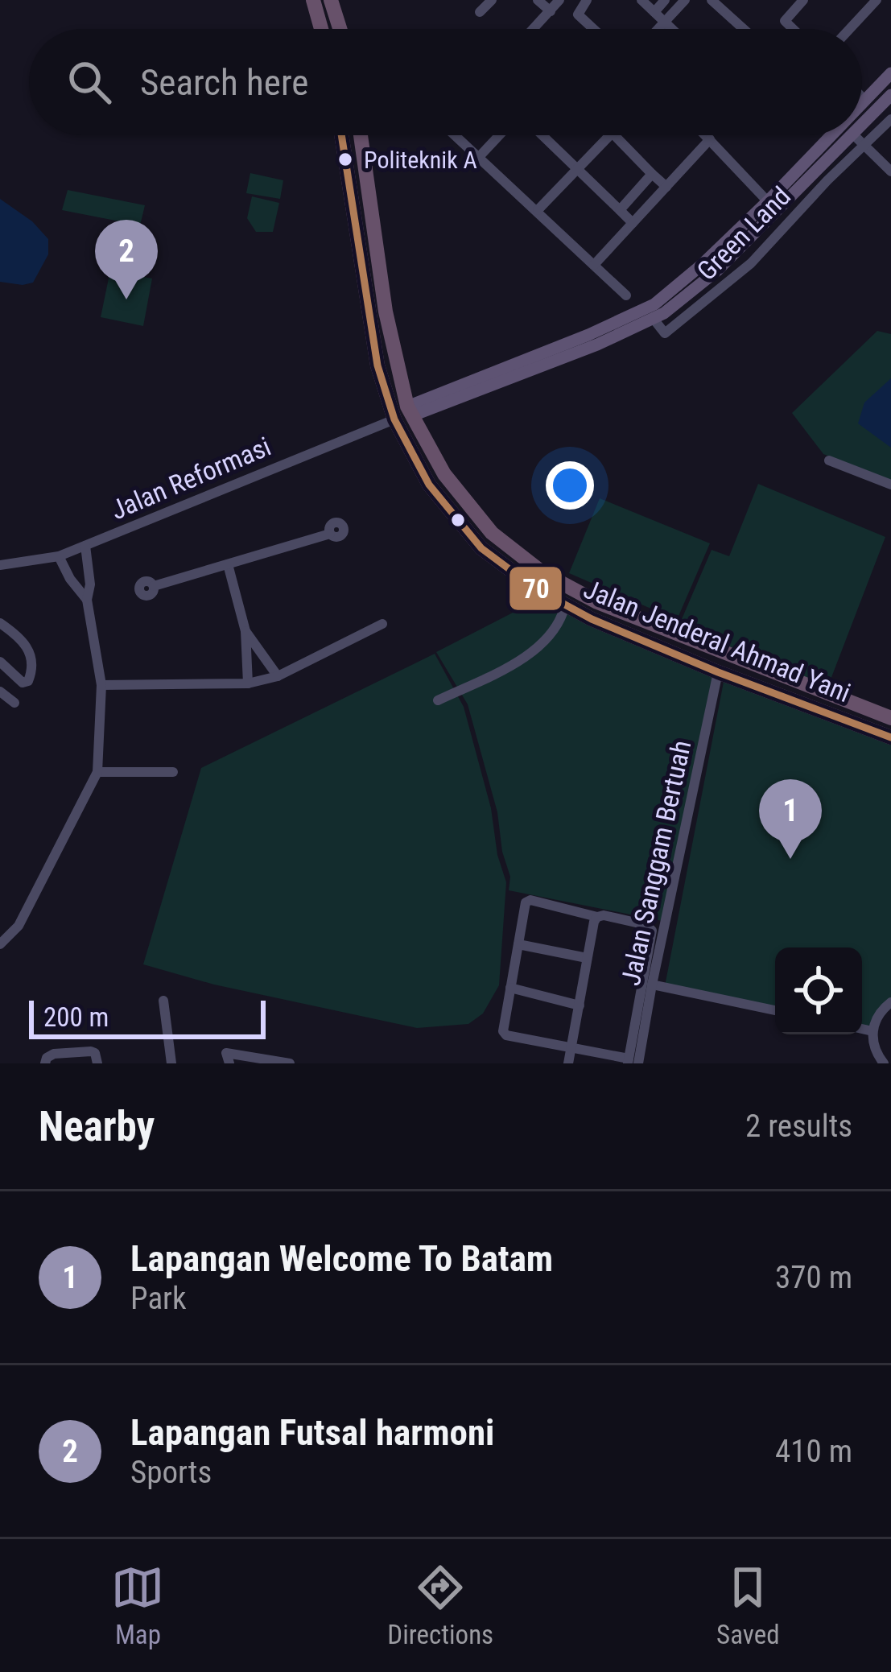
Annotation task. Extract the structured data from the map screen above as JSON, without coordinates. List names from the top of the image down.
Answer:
{
  "streets": {
    "highway": ["Jalan Jenderal Ahmad Yani"],
    "street": ["Green Land", "Jalan Reformasi", "Jalan Sanggam Bertuah"]
  },
  "crossings": [
    ["Jalan Reformasi", "Jalan Jenderal Ahmad Yani"],
    ["Jalan Jenderal Ahmad Yani", "Jalan Sanggam Bertuah"]
  ],
  "places": ["Politeknik A"],
  "lines": ["transit line 70"],
  "scale_bar": "200 m",
  "page": {
    "search": "Search here",
    "pins": ["2", "1"],
    "scale": "200 m",
    "heading": ["Nearby", "2 results"],
    "list": [
      {
        "mark": "1",
        "name": "Lapangan Welcome To Batam",
        "note": "Park",
        "value": "370 m"
      },
      {
        "mark": "2",
        "name": "Lapangan Futsal harmoni",
        "note": "Sports",
        "value": "410 m"
      }
    ],
    "nav": ["Map", "Directions", "Saved"]
  }
}
